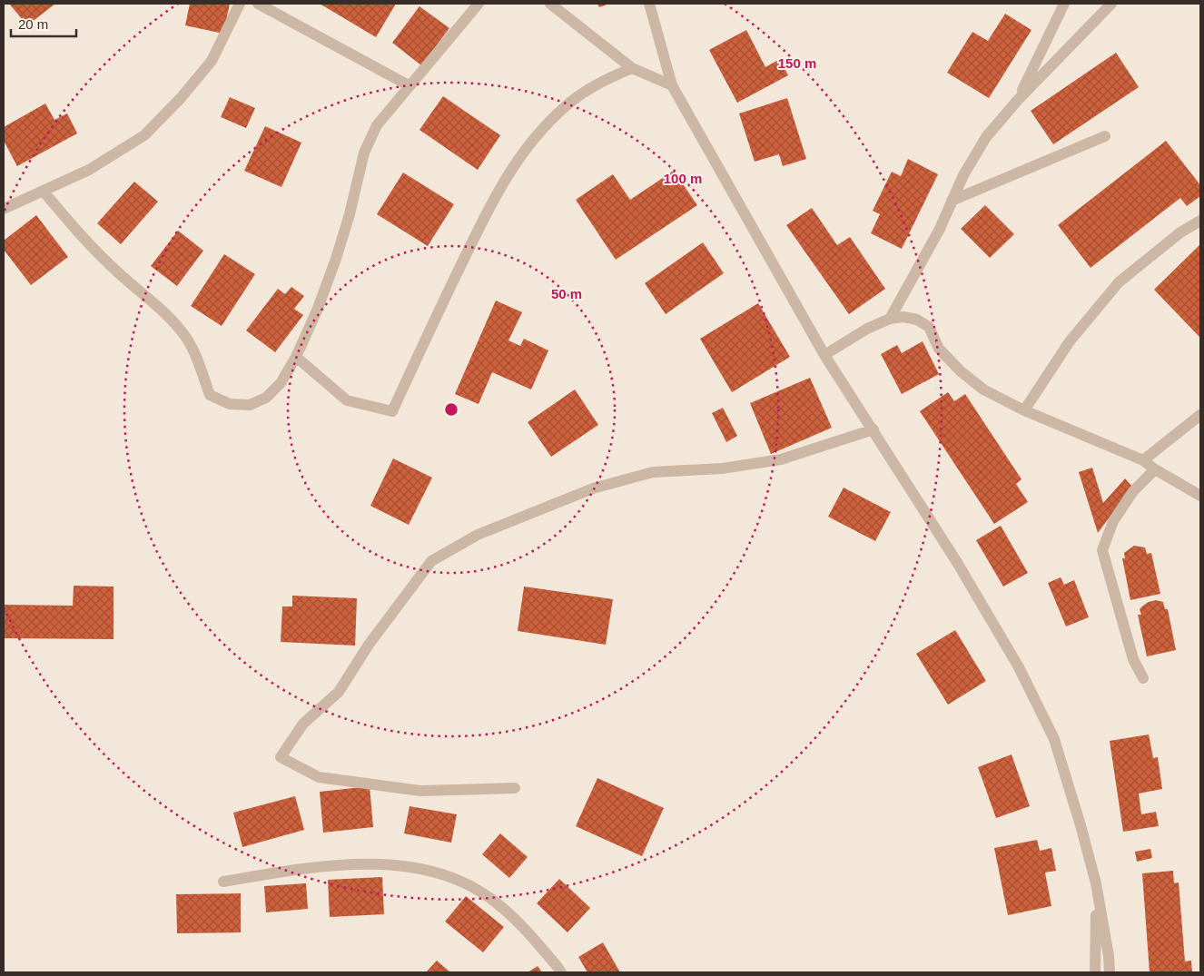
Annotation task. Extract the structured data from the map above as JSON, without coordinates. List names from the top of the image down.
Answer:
{
  "scale_bar": "20 m",
  "rings": ["150 m", "100 m", "50 m"]
}
